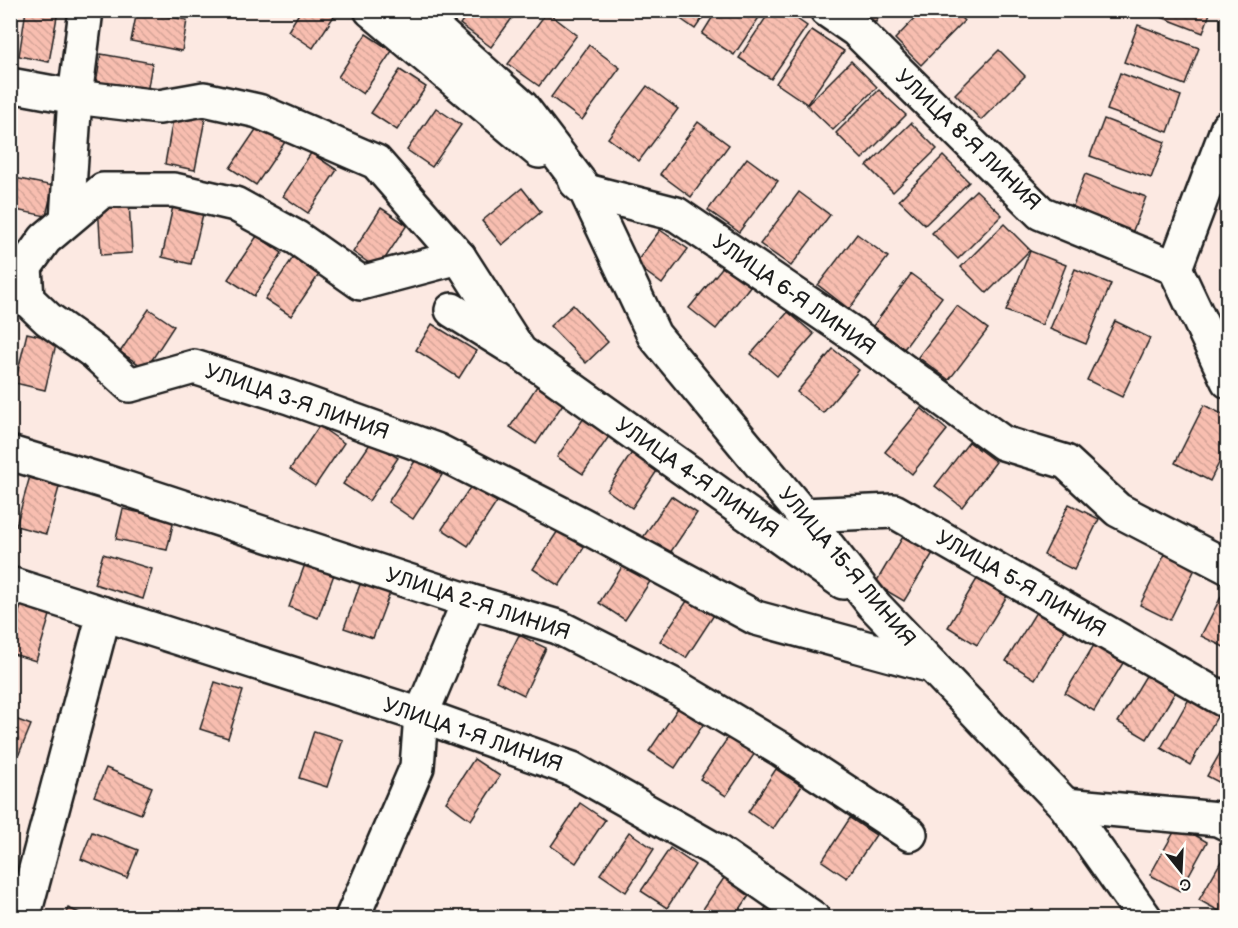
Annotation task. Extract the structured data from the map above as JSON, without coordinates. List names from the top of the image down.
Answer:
{
  "streets": {
    "street": [
      "УЛИЦА 8-Я ЛИНИЯ",
      "УЛИЦА 6-Я ЛИНИЯ",
      "УЛИЦА 3-Я ЛИНИЯ",
      "УЛИЦА 4-Я ЛИНИЯ",
      "УЛИЦА 15-Я ЛИНИЯ",
      "УЛИЦА 5-Я ЛИНИЯ",
      "УЛИЦА 2-Я ЛИНИЯ",
      "УЛИЦА 1-Я ЛИНИЯ"
    ]
  },
  "crossings": [
    ["УЛИЦА 6-Я ЛИНИЯ", "УЛИЦА 15-Я ЛИНИЯ"],
    ["УЛИЦА 3-Я ЛИНИЯ", "УЛИЦА 4-Я ЛИНИЯ"],
    ["УЛИЦА 3-Я ЛИНИЯ", "УЛИЦА 15-Я ЛИНИЯ"],
    ["УЛИЦА 4-Я ЛИНИЯ", "УЛИЦА 15-Я ЛИНИЯ"],
    ["УЛИЦА 15-Я ЛИНИЯ", "УЛИЦА 5-Я ЛИНИЯ"]
  ],
  "north": "bottom"
}
